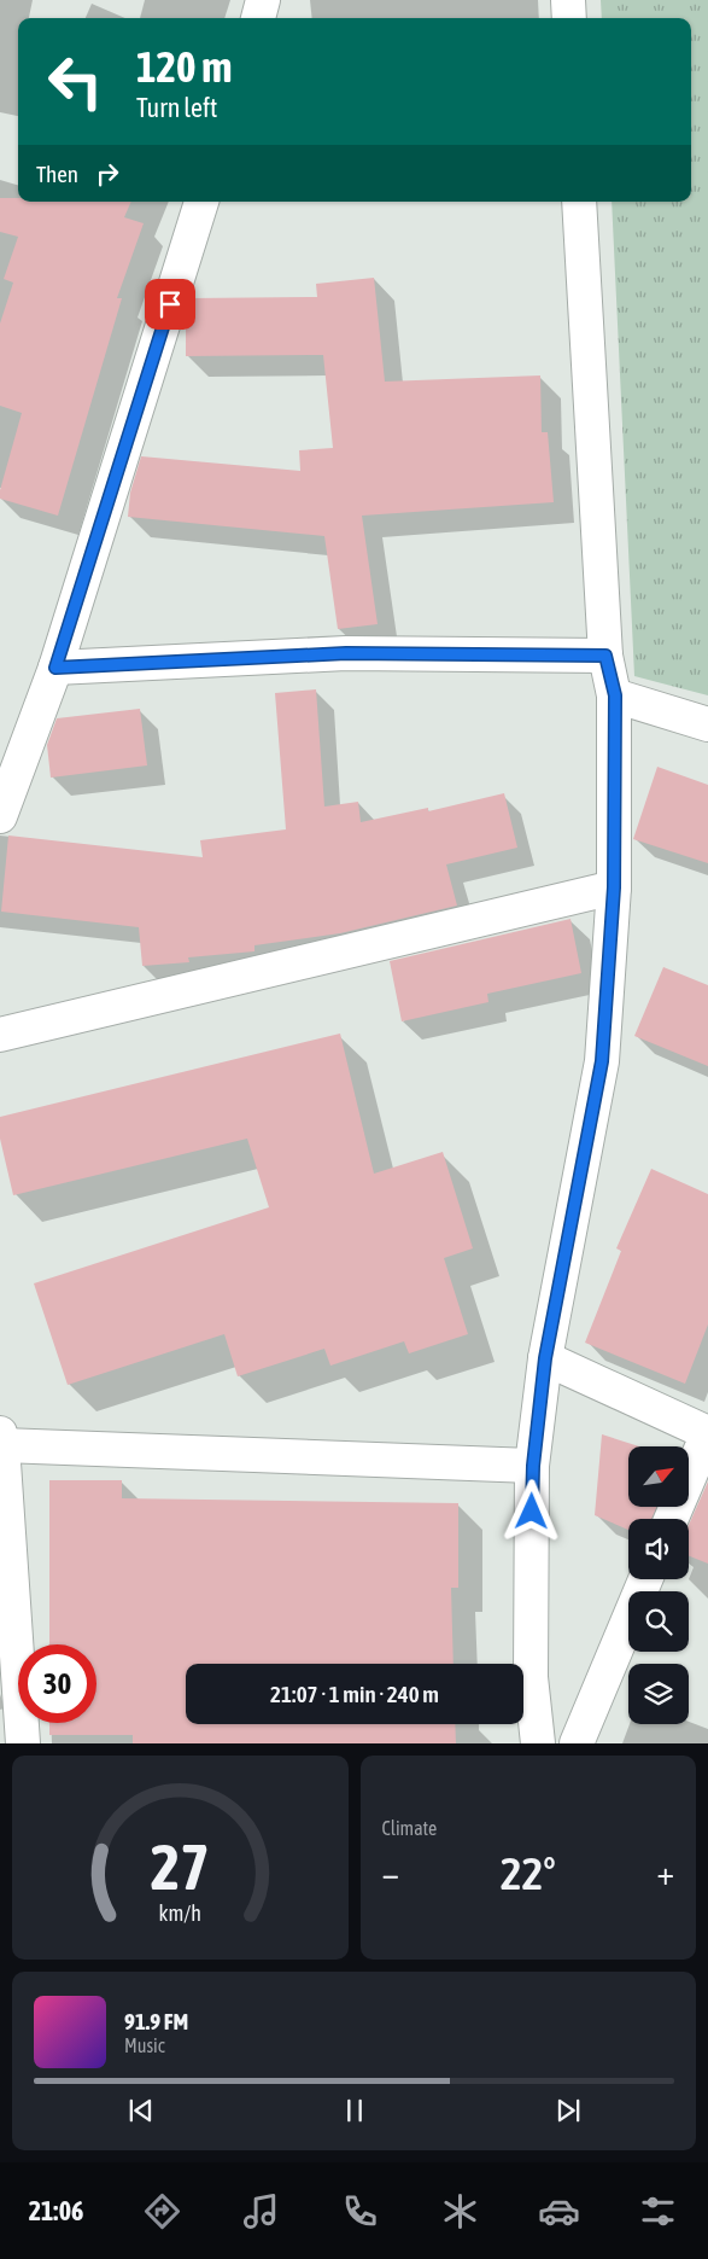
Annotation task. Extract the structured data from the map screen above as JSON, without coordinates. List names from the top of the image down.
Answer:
{
  "north": "top right",
  "page": {
    "turn": ["120 m", "Turn left"],
    "then": "Then",
    "limit": "30",
    "trip": "21:07 · 1 min · 240 m",
    "tile": "Climate",
    "heat": ["−", "22°", "+"],
    "song": ["91.9 FM", "Music"],
    "tabs": "21:06",
    "gauge": ["27", "km/h"]
  }
}
